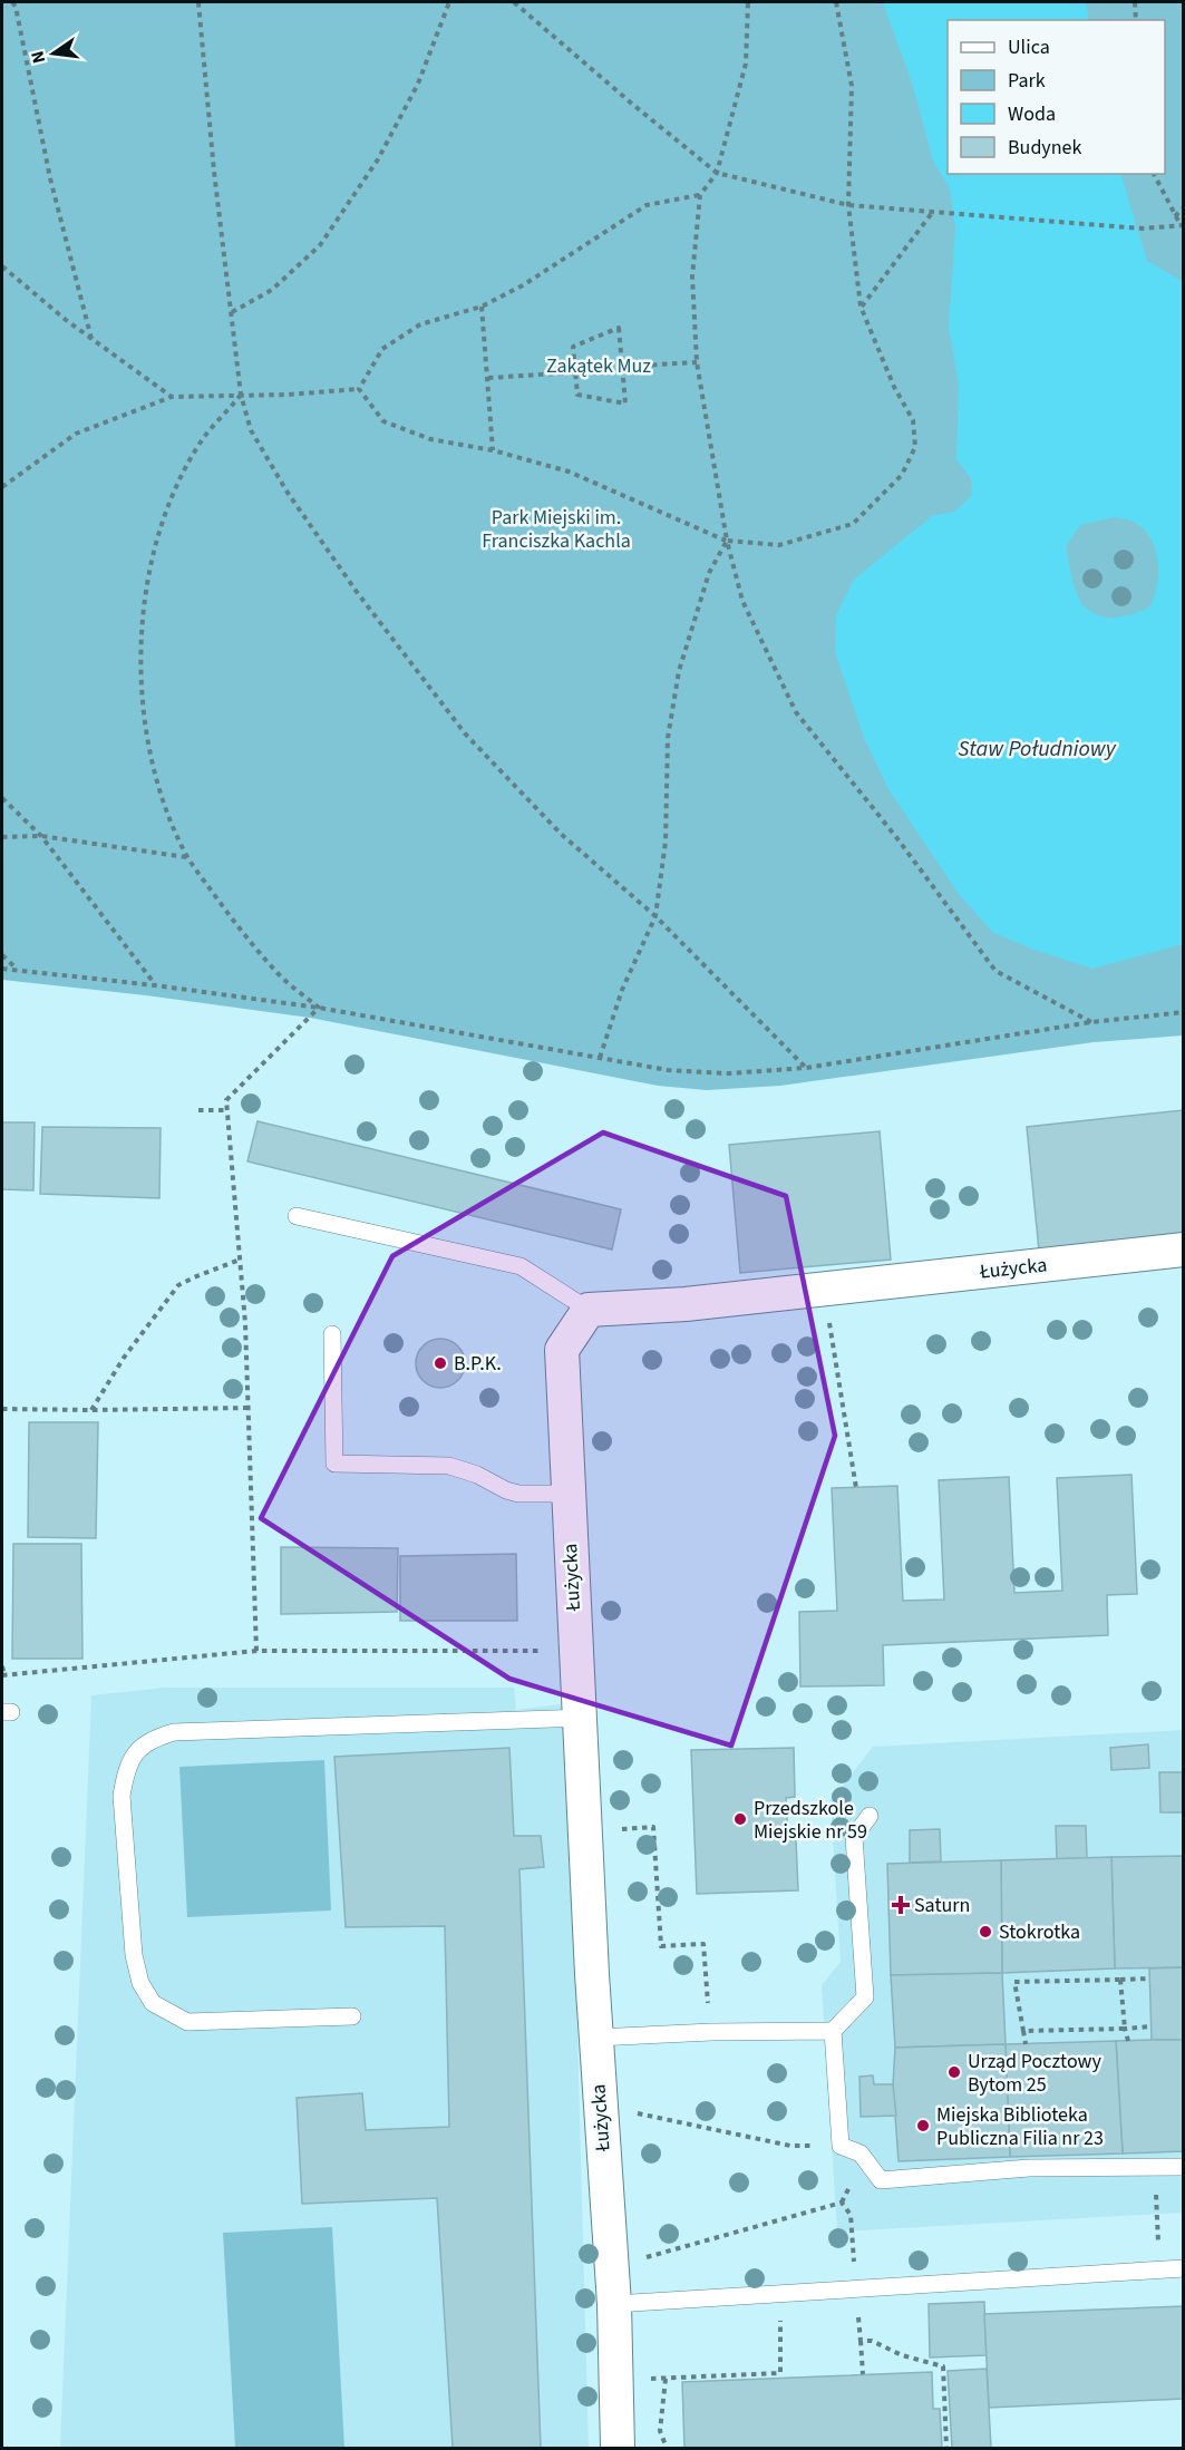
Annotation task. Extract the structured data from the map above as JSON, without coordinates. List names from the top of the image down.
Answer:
{
  "streets": {
    "street": ["Łużycka"]
  },
  "water": ["Staw Południowy"],
  "parks": ["Zakątek Muz", "Park Miejski im. Franciszka Kachla"],
  "places": {
    "other": [
      "B.P.K.",
      "Przedszkole Miejskie nr 59",
      "Stokrotka",
      "Urząd Pocztowy Bytom 25",
      "Miejska Biblioteka Publiczna Filia nr 23"
    ],
    "health": ["Saturn"]
  },
  "legend": [
    "Ulica",
    "Park",
    "Woda",
    "Budynek"
  ],
  "north": "left"
}
